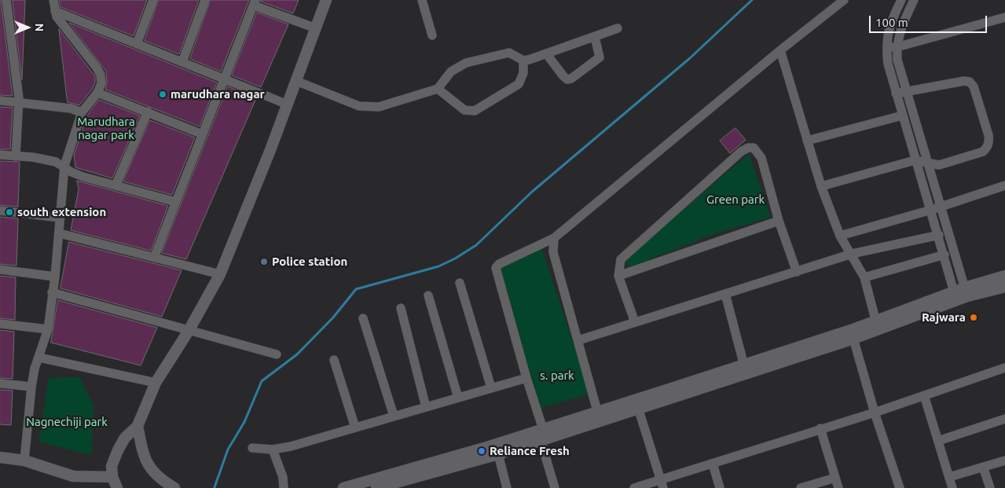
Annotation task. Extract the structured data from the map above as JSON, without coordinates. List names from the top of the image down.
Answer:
{
  "parks": [
    "Marudhara nagar park",
    "Green park",
    "s. park",
    "Nagnechiji park"
  ],
  "places": [
    "marudhara nagar",
    "south extension",
    "Police station",
    "Rajwara",
    "Reliance Fresh"
  ],
  "scale_bar": "100 m",
  "north": "right"
}
